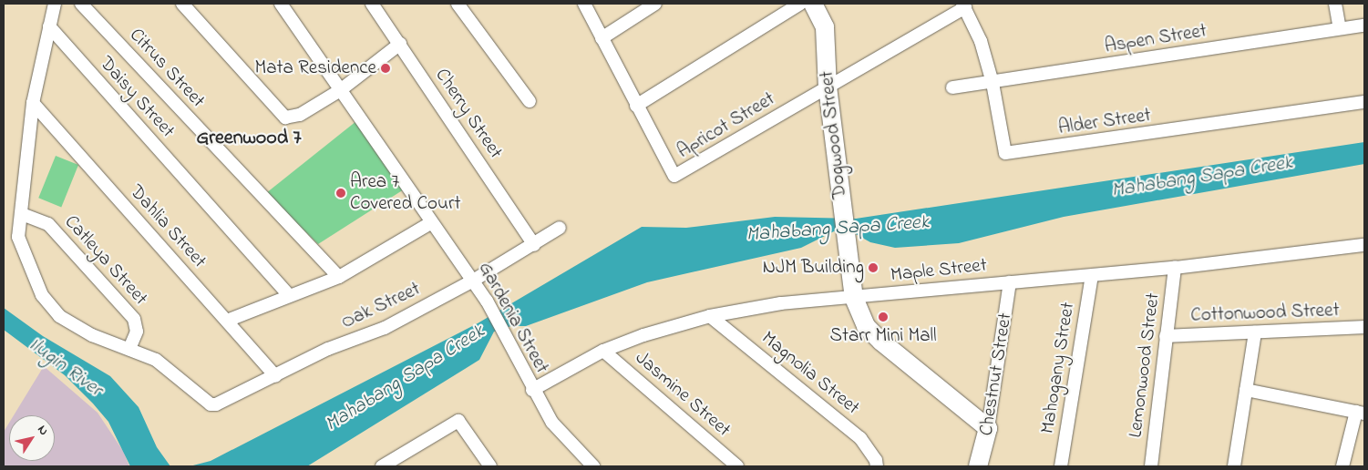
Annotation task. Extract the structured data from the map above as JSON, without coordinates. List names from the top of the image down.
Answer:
{
  "streets": {
    "street": [
      "Aspen Street",
      "Citrus Street",
      "Daisy Street",
      "Cherry Street",
      "Alder Street",
      "Apricot Street",
      "Dogwood Street",
      "Dahlia Street",
      "Catleya Street",
      "Maple Street",
      "Oak Street",
      "Cottonwood Street",
      "Gardenia Street",
      "Lemonwood Street",
      "Mahogany Street",
      "Magnolia Street",
      "Chestnut Street",
      "Jasmine Street"
    ]
  },
  "crossings": [
    ["Aspen Street", "Alder Street"],
    ["Cherry Street", "Oak Street"],
    ["Alder Street", "Apricot Street"],
    ["Apricot Street", "Dogwood Street"],
    ["Dogwood Street", "Maple Street"],
    ["Dogwood Street", "Chestnut Street"],
    ["Dahlia Street", "Oak Street"],
    ["Catleya Street", "Oak Street"],
    ["Maple Street", "Gardenia Street"],
    ["Maple Street", "Lemonwood Street"],
    ["Maple Street", "Mahogany Street"],
    ["Maple Street", "Magnolia Street"],
    ["Maple Street", "Chestnut Street"],
    ["Maple Street", "Jasmine Street"],
    ["Oak Street", "Gardenia Street"],
    ["Cottonwood Street", "Lemonwood Street"]
  ],
  "districts": ["Greenwood 7"],
  "water": ["Mahabang Sapa Creek", "Ilugin River"],
  "places": [
    "Mata Residence",
    "Area 7 Covered Court",
    "NJM Building",
    "Starr Mini Mall"
  ],
  "north": "top right"
}
